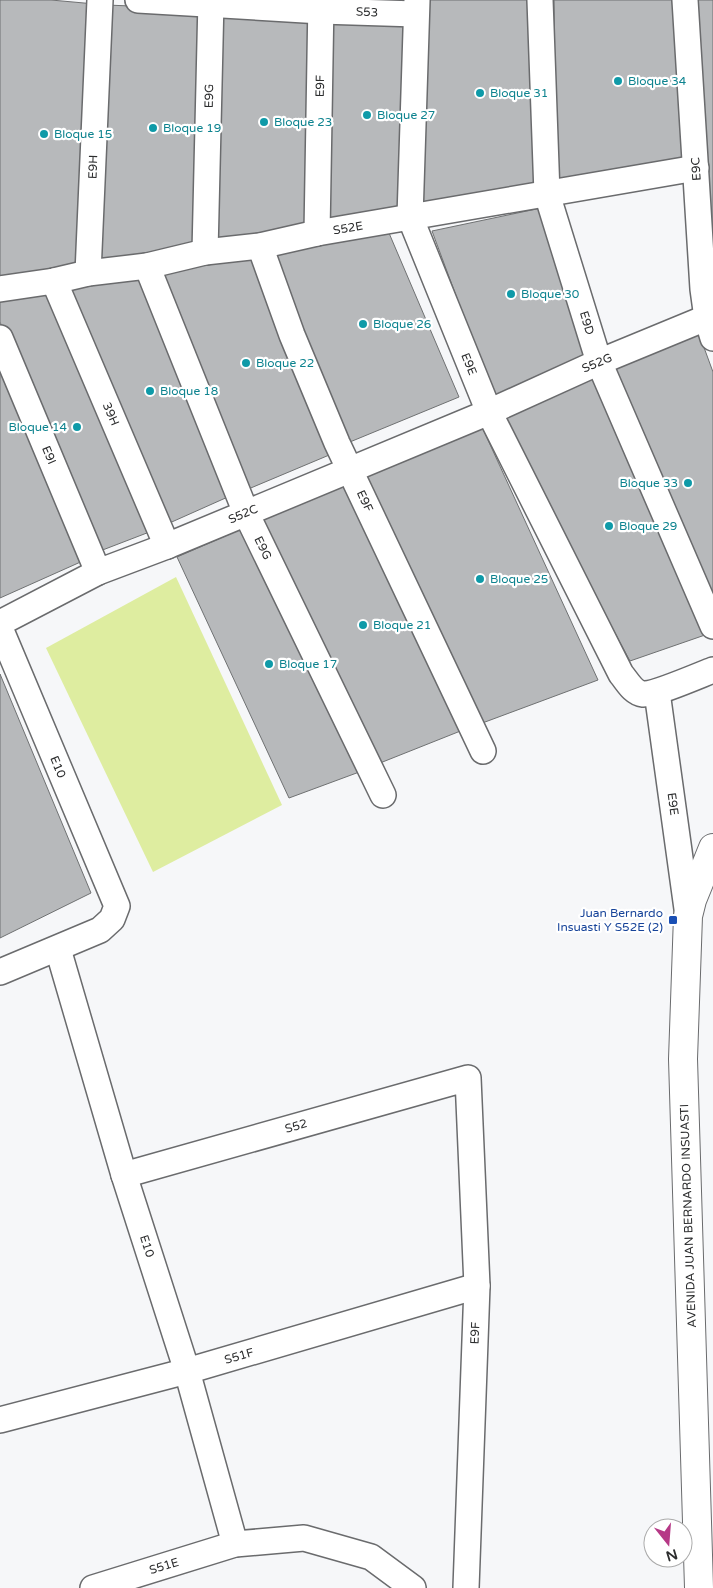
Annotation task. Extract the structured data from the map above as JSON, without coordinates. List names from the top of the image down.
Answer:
{
  "streets": {
    "main road": ["AVENIDA JUAN BERNARDO INSUASTI"],
    "street": [
      "S53",
      "E9F",
      "E9G",
      "E9H",
      "E9C",
      "S52E",
      "E9D",
      "S52G",
      "E9E",
      "39H",
      "E9I",
      "S52C",
      "E10",
      "S52",
      "S51F",
      "S51E"
    ]
  },
  "crossings": [
    ["S53", "E9F"],
    ["S53", "E9G"],
    ["S53", "E9E"],
    ["E9F", "S52E"],
    ["E9F", "S52C"],
    ["E9F", "S52"],
    ["E9F", "S51F"],
    ["E9G", "S52E"],
    ["E9G", "S52C"],
    ["E9H", "S52E"],
    ["E9C", "S52E"],
    ["E9C", "S52G"],
    ["S52E", "E9D"],
    ["S52E", "E9E"],
    ["S52E", "39H"],
    ["E9D", "S52G"],
    ["S52G", "E9E"],
    ["S52G", "S52C"],
    ["E9E", "S52C"],
    ["E9E", "AVENIDA JUAN BERNARDO INSUASTI"],
    ["39H", "S52C"],
    ["E9I", "S52C"],
    ["E10", "S52"],
    ["E10", "S51F"],
    ["E10", "S51E"]
  ],
  "places": {
    "other": [
      "Bloque 34",
      "Bloque 31",
      "Bloque 27",
      "Bloque 23",
      "Bloque 19",
      "Bloque 15",
      "Bloque 30",
      "Bloque 26",
      "Bloque 22",
      "Bloque 18",
      "Bloque 14",
      "Bloque 33",
      "Bloque 29",
      "Bloque 25",
      "Bloque 21",
      "Bloque 17"
    ],
    "transit": ["Juan Bernardo Insuasti Y S52E (2)"]
  },
  "north": "bottom"
}
